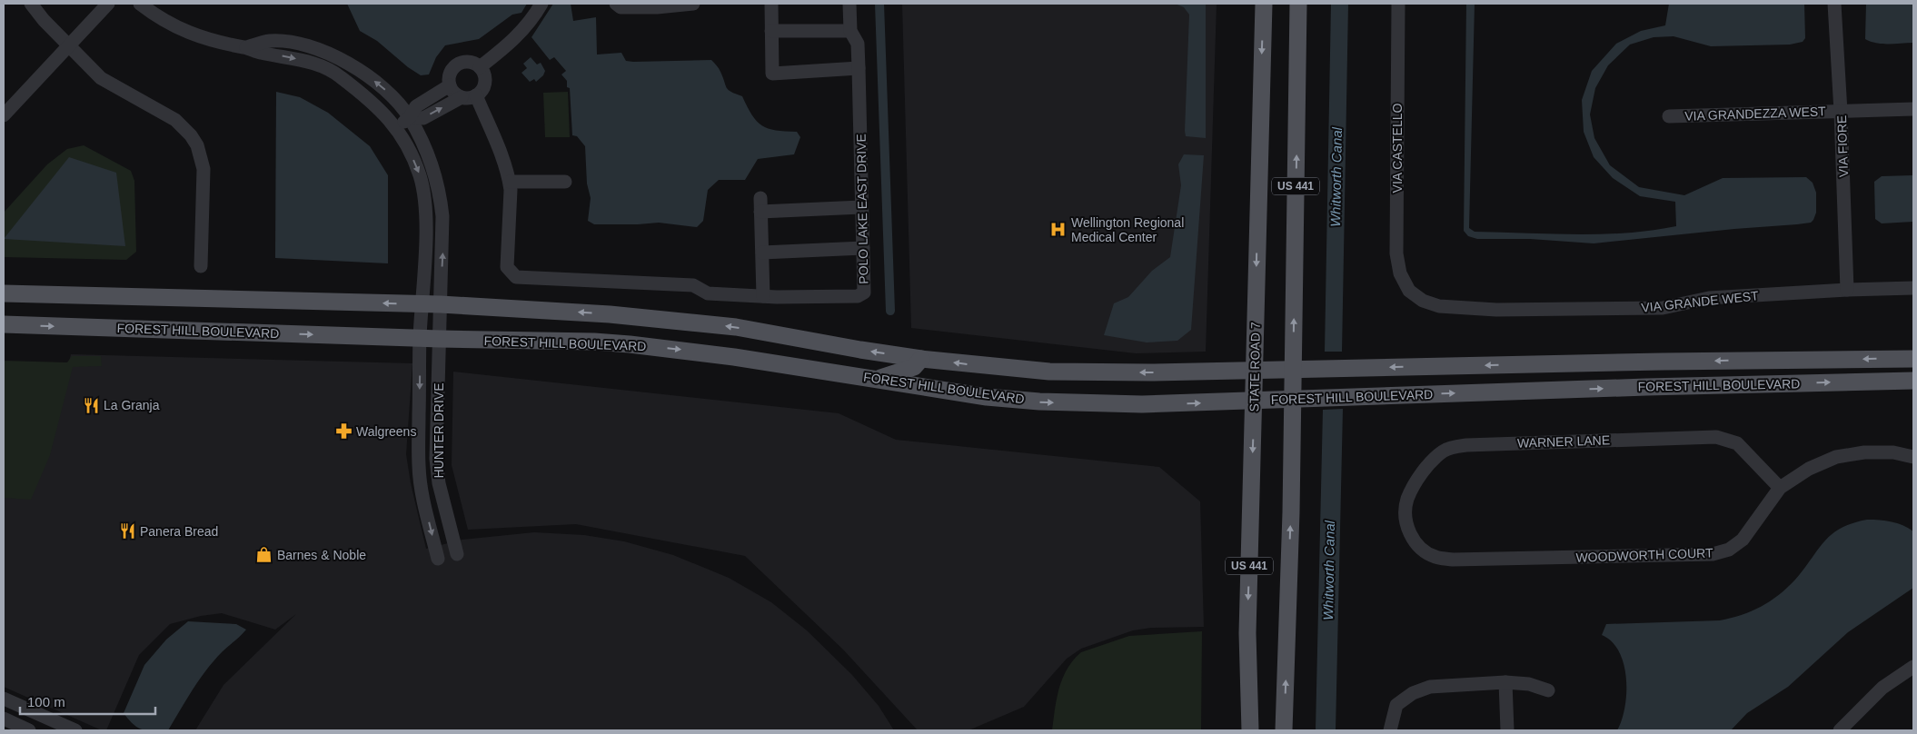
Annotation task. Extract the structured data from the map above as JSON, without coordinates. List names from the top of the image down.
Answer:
{
  "streets": {
    "main road": ["US 441", "FOREST HILL BOULEVARD", "STATE ROAD 7"],
    "street": [
      "VIA GRANDEZZA WEST",
      "VIA FIORE",
      "VIA CASTELLO",
      "POLO LAKE EAST DRIVE",
      "VIA GRANDE WEST",
      "HUNTER DRIVE",
      "WARNER LANE",
      "WOODWORTH COURT"
    ]
  },
  "crossings": [
    ["VIA GRANDEZZA WEST", "VIA FIORE"],
    ["VIA FIORE", "VIA GRANDE WEST"],
    ["VIA CASTELLO", "VIA GRANDE WEST"],
    ["US 441", "FOREST HILL BOULEVARD"],
    ["FOREST HILL BOULEVARD", "STATE ROAD 7"],
    ["FOREST HILL BOULEVARD", "HUNTER DRIVE"],
    ["WARNER LANE", "WOODWORTH COURT"]
  ],
  "water": ["Whitworth Canal"],
  "places": {
    "hospital": ["Wellington Regional Medical Center"],
    "restaurant": ["La Granja", "Panera Bread"],
    "pharmacy": ["Walgreens"],
    "shop": ["Barnes & Noble"]
  },
  "scale_bar": "100 m"
}
